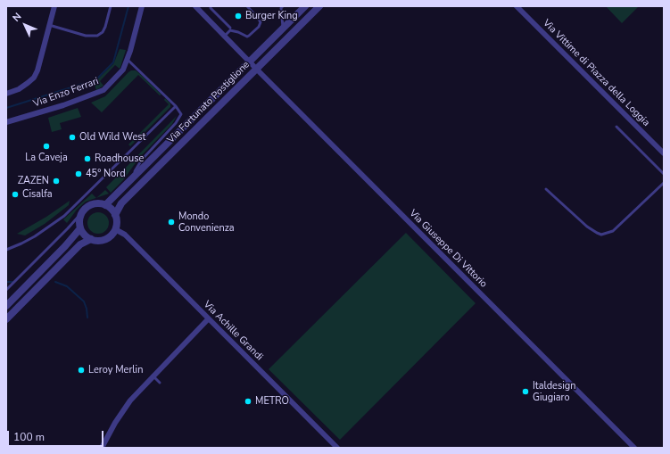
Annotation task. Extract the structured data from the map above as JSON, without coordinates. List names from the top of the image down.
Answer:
{
  "streets": {
    "street": [
      "Via Vittime di Piazza della Loggia",
      "Via Enzo Ferrari",
      "Via Fortunato Postiglione",
      "Via Giuseppe Di Vittorio",
      "Via Achille Grandi"
    ]
  },
  "crossings": [
    ["Via Fortunato Postiglione", "Via Giuseppe Di Vittorio"],
    ["Via Fortunato Postiglione", "Via Achille Grandi"]
  ],
  "places": [
    "Burger King",
    "Old Wild West",
    "La Caveja",
    "Roadhouse",
    "45° Nord",
    "ZAZEN",
    "Cisalfa",
    "Mondo Convenienza",
    "Leroy Merlin",
    "Italdesign Giugiaro",
    "METRO"
  ],
  "scale_bar": "100 m",
  "north": "top left"
}
